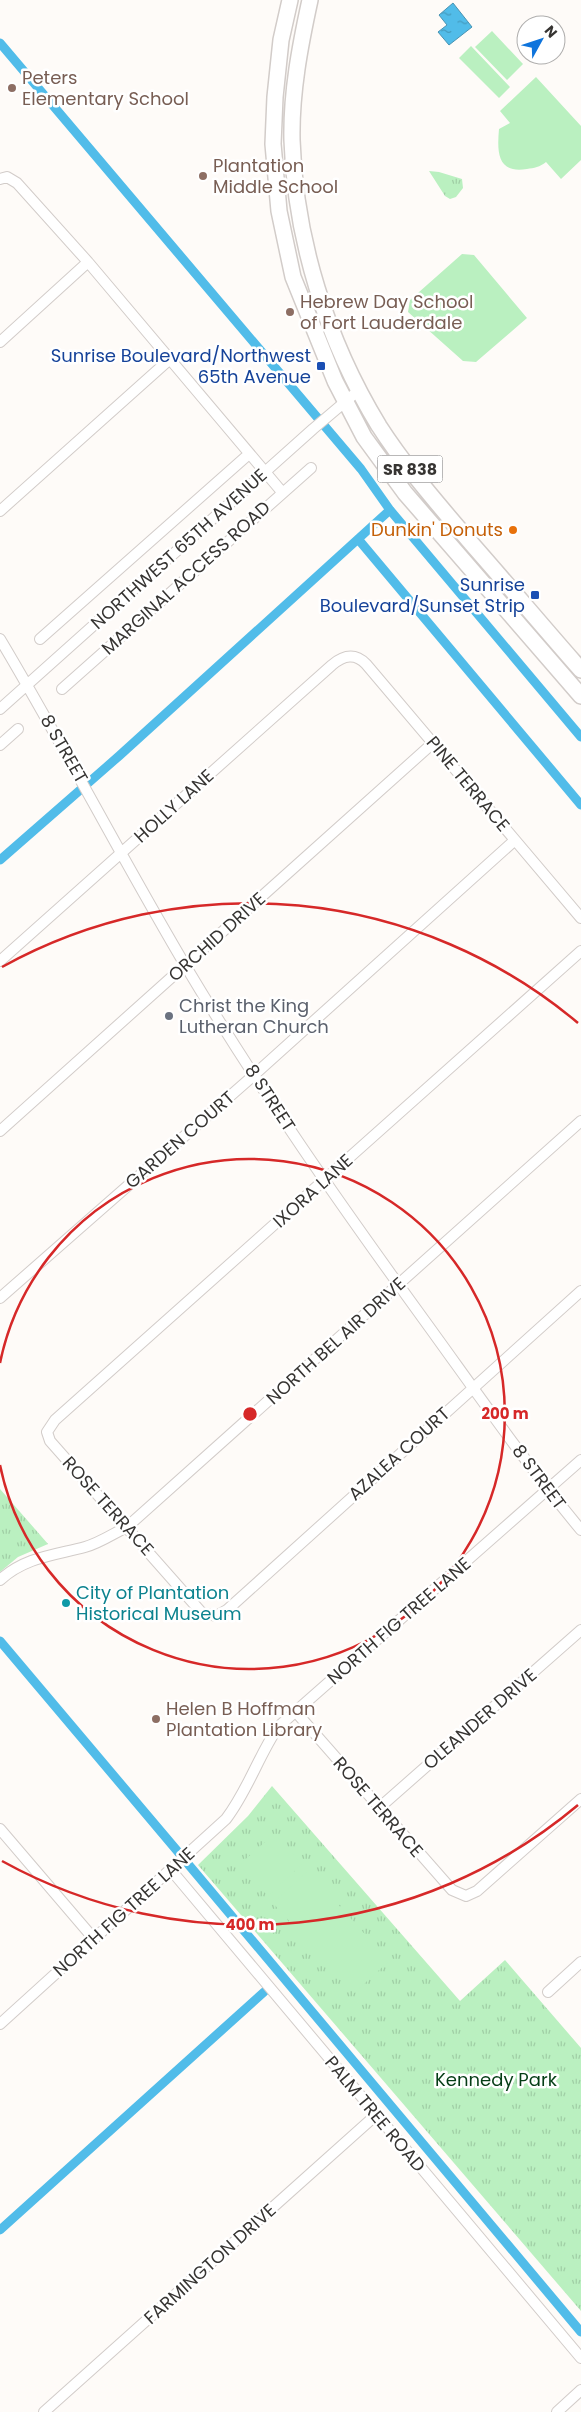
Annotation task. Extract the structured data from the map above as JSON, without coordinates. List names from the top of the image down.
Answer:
{
  "streets": {
    "highway": ["SR 838"],
    "street": [
      "NORTHWEST 65TH AVENUE",
      "MARGINAL ACCESS ROAD",
      "8 STREET",
      "PINE TERRACE",
      "HOLLY LANE",
      "ORCHID DRIVE",
      "GARDEN COURT",
      "IXORA LANE",
      "NORTH BEL AIR DRIVE",
      "AZALEA COURT",
      "ROSE TERRACE",
      "NORTH FIG TREE LANE",
      "OLEANDER DRIVE",
      "PALM TREE ROAD",
      "FARMINGTON DRIVE"
    ]
  },
  "crossings": [
    ["SR 838", "NORTHWEST 65TH AVENUE"],
    ["NORTHWEST 65TH AVENUE", "8 STREET"],
    ["8 STREET", "HOLLY LANE"],
    ["8 STREET", "ORCHID DRIVE"],
    ["8 STREET", "GARDEN COURT"],
    ["8 STREET", "IXORA LANE"],
    ["8 STREET", "NORTH BEL AIR DRIVE"],
    ["8 STREET", "AZALEA COURT"],
    ["8 STREET", "NORTH FIG TREE LANE"],
    ["PINE TERRACE", "HOLLY LANE"],
    ["PINE TERRACE", "ORCHID DRIVE"],
    ["PINE TERRACE", "GARDEN COURT"],
    ["IXORA LANE", "ROSE TERRACE"],
    ["NORTH BEL AIR DRIVE", "ROSE TERRACE"],
    ["AZALEA COURT", "ROSE TERRACE"],
    ["ROSE TERRACE", "NORTH FIG TREE LANE"],
    ["ROSE TERRACE", "OLEANDER DRIVE"],
    ["NORTH FIG TREE LANE", "PALM TREE ROAD"],
    ["PALM TREE ROAD", "FARMINGTON DRIVE"]
  ],
  "parks": ["Kennedy Park"],
  "places": {
    "other": [
      "Peters Elementary School",
      "Plantation Middle School",
      "Hebrew Day School of Fort Lauderdale",
      "Dunkin' Donuts",
      "Christ the King Lutheran Church",
      "City of Plantation Historical Museum",
      "Helen B Hoffman Plantation Library"
    ],
    "transit": ["Sunrise Boulevard/Northwest 65th Avenue", "Sunrise Boulevard/Sunset Strip"]
  },
  "north": "top right",
  "rings": ["200 m", "400 m"]
}
